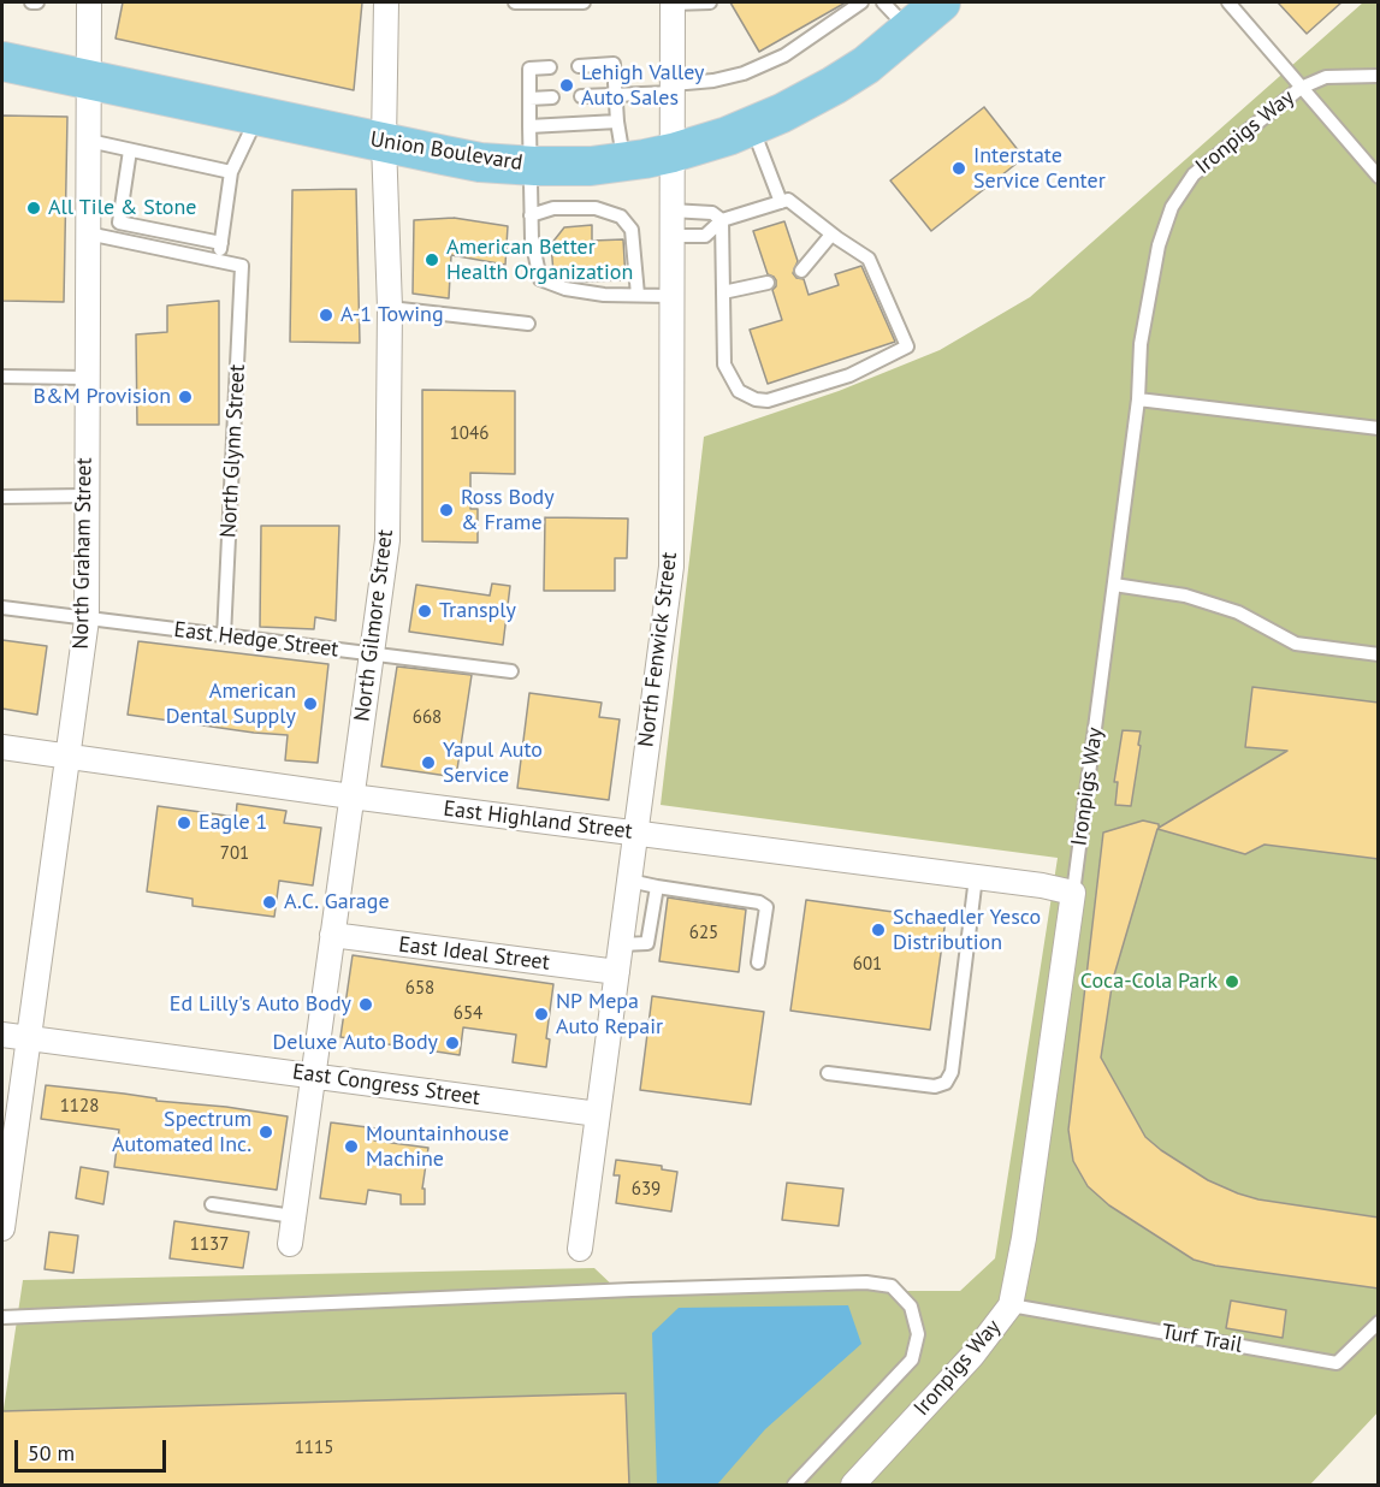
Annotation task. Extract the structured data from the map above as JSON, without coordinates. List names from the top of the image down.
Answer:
{
  "streets": {
    "main road": ["Union Boulevard"],
    "street": [
      "Ironpigs Way",
      "North Graham Street",
      "North Gilmore Street",
      "North Fenwick Street",
      "East Highland Street",
      "East Ideal Street",
      "East Congress Street"
    ],
    "lane": ["North Glynn Street", "East Hedge Street", "Turf Trail"]
  },
  "crossings": [
    ["Ironpigs Way", "East Highland Street"],
    ["Ironpigs Way", "Turf Trail"],
    ["Union Boulevard", "North Graham Street"],
    ["Union Boulevard", "North Gilmore Street"],
    ["Union Boulevard", "North Fenwick Street"],
    ["North Glynn Street", "East Hedge Street"],
    ["North Graham Street", "East Hedge Street"],
    ["North Graham Street", "East Highland Street"],
    ["North Graham Street", "East Congress Street"],
    ["North Gilmore Street", "East Hedge Street"],
    ["North Gilmore Street", "East Highland Street"],
    ["North Gilmore Street", "East Ideal Street"],
    ["North Gilmore Street", "East Congress Street"],
    ["North Fenwick Street", "East Highland Street"],
    ["North Fenwick Street", "East Ideal Street"],
    ["North Fenwick Street", "East Congress Street"]
  ],
  "places": [
    "Lehigh Valley Auto Sales",
    "Interstate Service Center",
    "All Tile & Stone",
    "American Better Health Organization",
    "A-1 Towing",
    "B&M Provision",
    "Ross Body & Frame",
    "Transply",
    "American Dental Supply",
    "Yapul Auto Service",
    "Eagle 1",
    "A.C. Garage",
    "Schaedler Yesco Distribution",
    "Coca-Cola Park",
    "Ed Lilly's Auto Body",
    "NP Mepa Auto Repair",
    "Deluxe Auto Body",
    "Spectrum Automated Inc.",
    "Mountainhouse Machine"
  ],
  "house_numbers": [
    "1046",
    "668",
    "701",
    "625",
    "601",
    "658",
    "654",
    "1128",
    "639",
    "1137",
    "1115"
  ],
  "scale_bar": "50 m"
}
